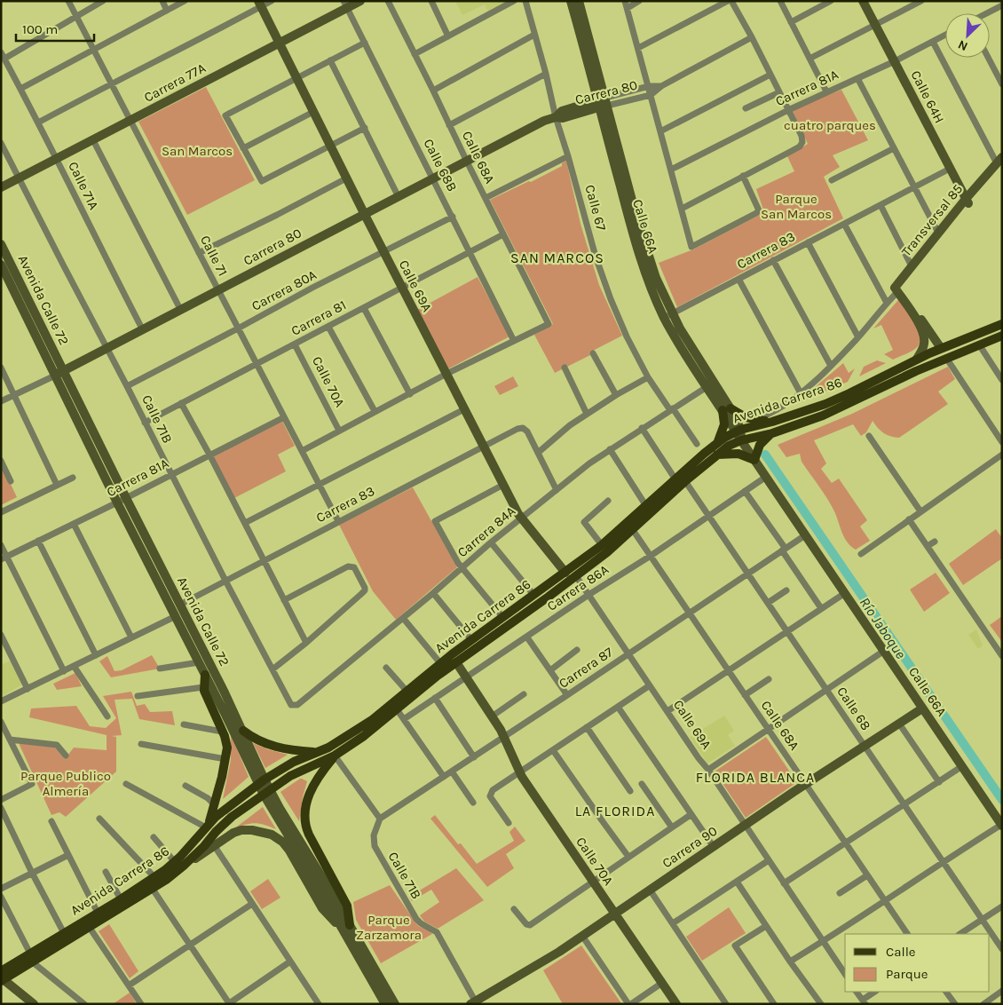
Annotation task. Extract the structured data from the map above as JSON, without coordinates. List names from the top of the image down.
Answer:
{
  "streets": {
    "main road": ["Avenida Carrera 86"],
    "street": [
      "Carrera 77A",
      "Carrera 81A",
      "Carrera 80",
      "Calle 64H",
      "Calle 68A",
      "Calle 68B",
      "Calle 71A",
      "Calle 67",
      "Transversal 85",
      "Calle 66A",
      "Carrera 83",
      "Calle 71",
      "Calle 69A",
      "Carrera 80A",
      "Avenida Calle 72",
      "Carrera 81",
      "Calle 70A",
      "Calle 71B",
      "Carrera 84A",
      "Carrera 86A",
      "Carrera 87",
      "Calle 68",
      "Carrera 90"
    ]
  },
  "crossings": [
    ["Carrera 77A", "Calle 68B"],
    ["Carrera 77A", "Calle 71A"],
    ["Carrera 77A", "Calle 71"],
    ["Carrera 77A", "Calle 69A"],
    ["Carrera 77A", "Calle 71B"],
    ["Carrera 81A", "Calle 64H"],
    ["Carrera 81A", "Calle 71"],
    ["Carrera 81A", "Avenida Calle 72"],
    ["Carrera 81A", "Calle 71B"],
    ["Carrera 80", "Calle 68A"],
    ["Carrera 80", "Calle 68B"],
    ["Carrera 80", "Calle 71A"],
    ["Carrera 80", "Calle 67"],
    ["Carrera 80", "Calle 66A"],
    ["Carrera 80", "Calle 71"],
    ["Carrera 80", "Calle 69A"],
    ["Carrera 80", "Avenida Calle 72"],
    ["Carrera 80", "Calle 71B"],
    ["Calle 64H", "Transversal 85"],
    ["Calle 64H", "Carrera 83"],
    ["Calle 68A", "Calle 68B"],
    ["Calle 68A", "Carrera 81"],
    ["Calle 68A", "Avenida Carrera 86"],
    ["Calle 68A", "Carrera 86A"],
    ["Calle 68A", "Carrera 87"],
    ["Calle 68A", "Carrera 90"],
    ["Calle 68B", "Carrera 80A"],
    ["Calle 68B", "Carrera 81"],
    ["Calle 67", "Carrera 84A"],
    ["Transversal 85", "Avenida Carrera 86"],
    ["Calle 66A", "Carrera 83"],
    ["Calle 66A", "Avenida Carrera 86"],
    ["Calle 66A", "Carrera 84A"],
    ["Calle 66A", "Carrera 86A"],
    ["Calle 66A", "Carrera 87"],
    ["Calle 66A", "Carrera 90"],
    ["Carrera 83", "Calle 71"],
    ["Carrera 83", "Calle 69A"],
    ["Carrera 83", "Avenida Calle 72"],
    ["Carrera 83", "Calle 71B"],
    ["Calle 71", "Carrera 80A"],
    ["Calle 71", "Carrera 81"],
    ["Calle 69A", "Carrera 80A"],
    ["Calle 69A", "Carrera 81"],
    ["Calle 69A", "Avenida Carrera 86"],
    ["Calle 69A", "Carrera 84A"],
    ["Calle 69A", "Carrera 86A"],
    ["Calle 69A", "Carrera 87"],
    ["Calle 69A", "Carrera 90"],
    ["Carrera 80A", "Calle 71B"],
    ["Avenida Calle 72", "Avenida Carrera 86"],
    ["Carrera 81", "Calle 70A"],
    ["Carrera 81", "Calle 71B"],
    ["Calle 70A", "Avenida Carrera 86"],
    ["Calle 70A", "Carrera 86A"],
    ["Calle 70A", "Carrera 87"],
    ["Calle 70A", "Carrera 90"],
    ["Avenida Carrera 86", "Calle 68"],
    ["Calle 71B", "Carrera 84A"],
    ["Calle 71B", "Carrera 87"],
    ["Calle 71B", "Carrera 90"],
    ["Carrera 86A", "Calle 68"],
    ["Carrera 87", "Calle 68"],
    ["Calle 68", "Carrera 90"]
  ],
  "districts": ["SAN MARCOS", "FLORIDA BLANCA", "LA FLORIDA"],
  "water": ["Río Jaboque"],
  "parks": [
    "cuatro parques",
    "San Marcos",
    "Parque San Marcos",
    "Parque Publico Almería",
    "Parque Zarzamora"
  ],
  "legend": ["Calle", "Parque"],
  "scale_bar": "100 m",
  "north": "bottom left"
}
